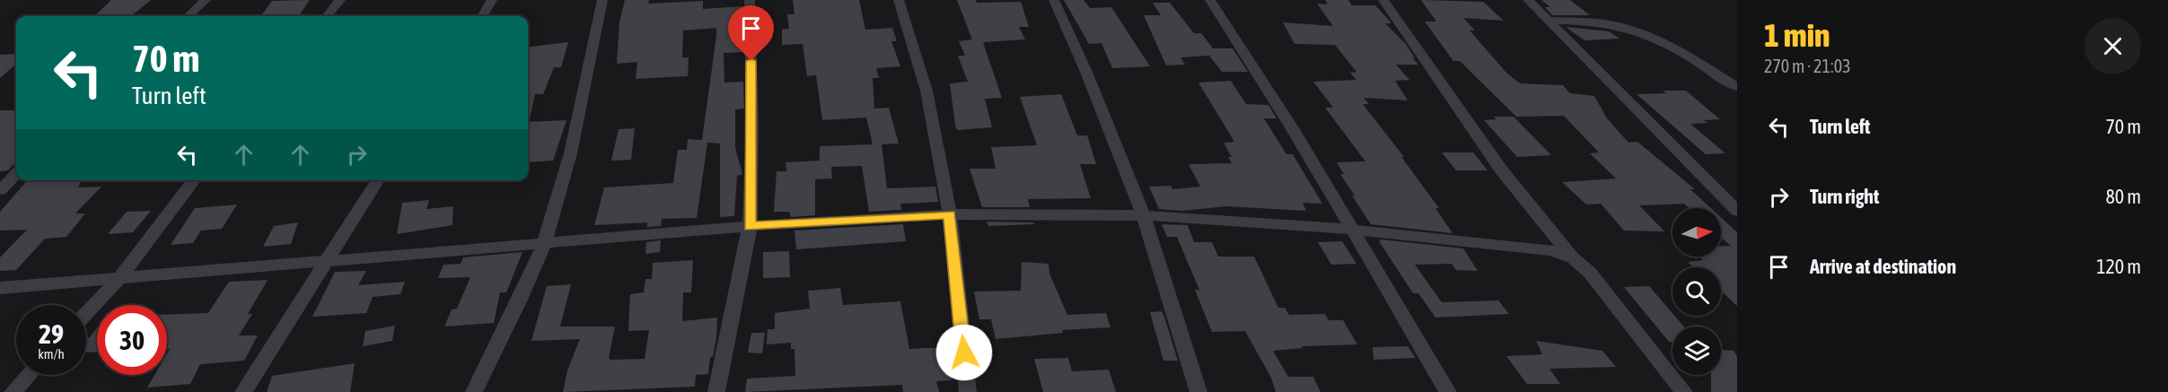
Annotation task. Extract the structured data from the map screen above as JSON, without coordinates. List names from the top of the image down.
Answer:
{
  "north": "right",
  "page": {
    "heading": ["1 min", "270 m · 21:03"],
    "turn": ["70 m", "Turn left"],
    "list": [
      {
        "name": "Turn left",
        "value": "70 m"
      },
      {
        "name": "Turn right",
        "value": "80 m"
      },
      {
        "name": "Arrive at destination",
        "value": "120 m"
      }
    ],
    "speed": "29 km/h",
    "limit": "30"
  }
}
